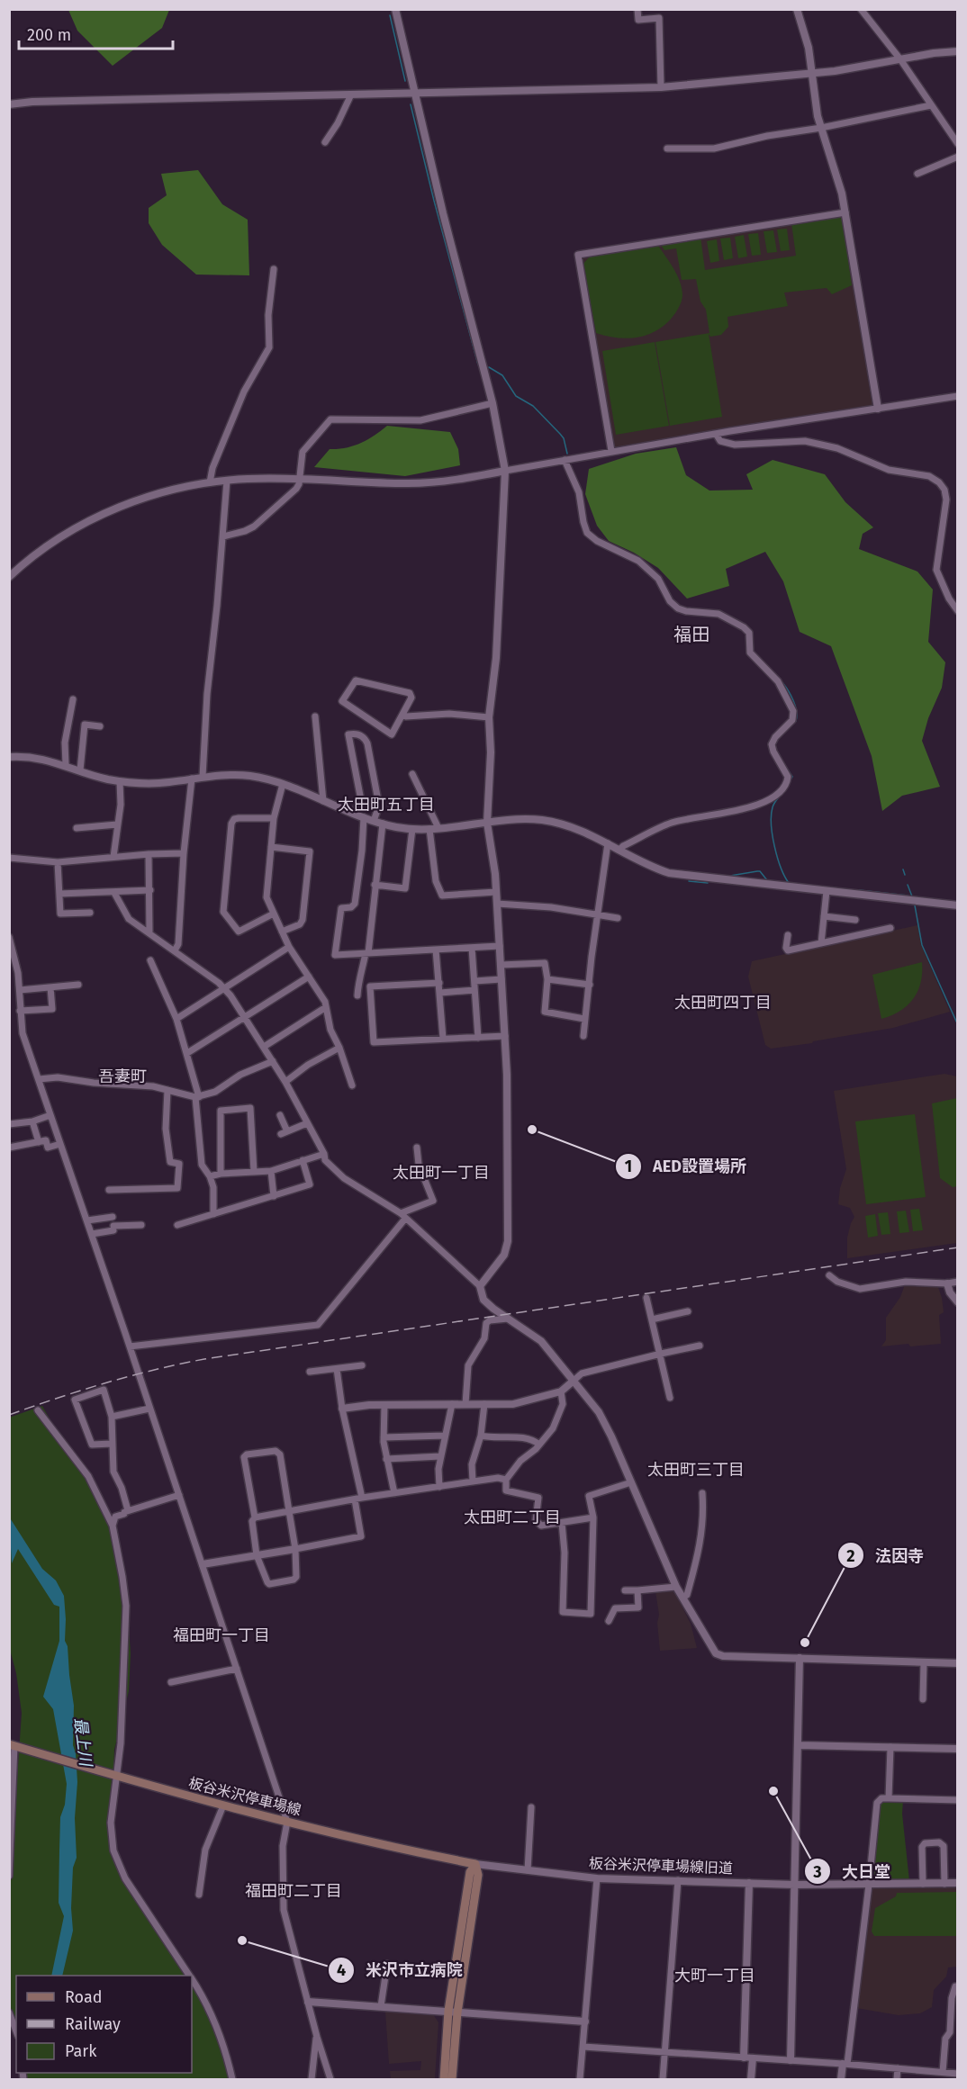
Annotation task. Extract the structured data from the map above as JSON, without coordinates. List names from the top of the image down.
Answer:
{
  "streets": {
    "main road": ["板谷米沢停車場線"],
    "street": ["板谷米沢停車場線旧道"]
  },
  "crossings": [
    ["板谷米沢停車場線", "板谷米沢停車場線旧道"]
  ],
  "districts": [
    "福田",
    "太田町五丁目",
    "太田町四丁目",
    "吾妻町",
    "太田町一丁目",
    "太田町三丁目",
    "太田町二丁目",
    "福田町一丁目",
    "福田町二丁目",
    "大町一丁目"
  ],
  "water": ["最上川"],
  "places": [
    "AED設置場所",
    "法因寺",
    "大日堂",
    "米沢市立病院"
  ],
  "legend": ["Road", "Railway", "Park"],
  "scale_bar": "200 m"
}
